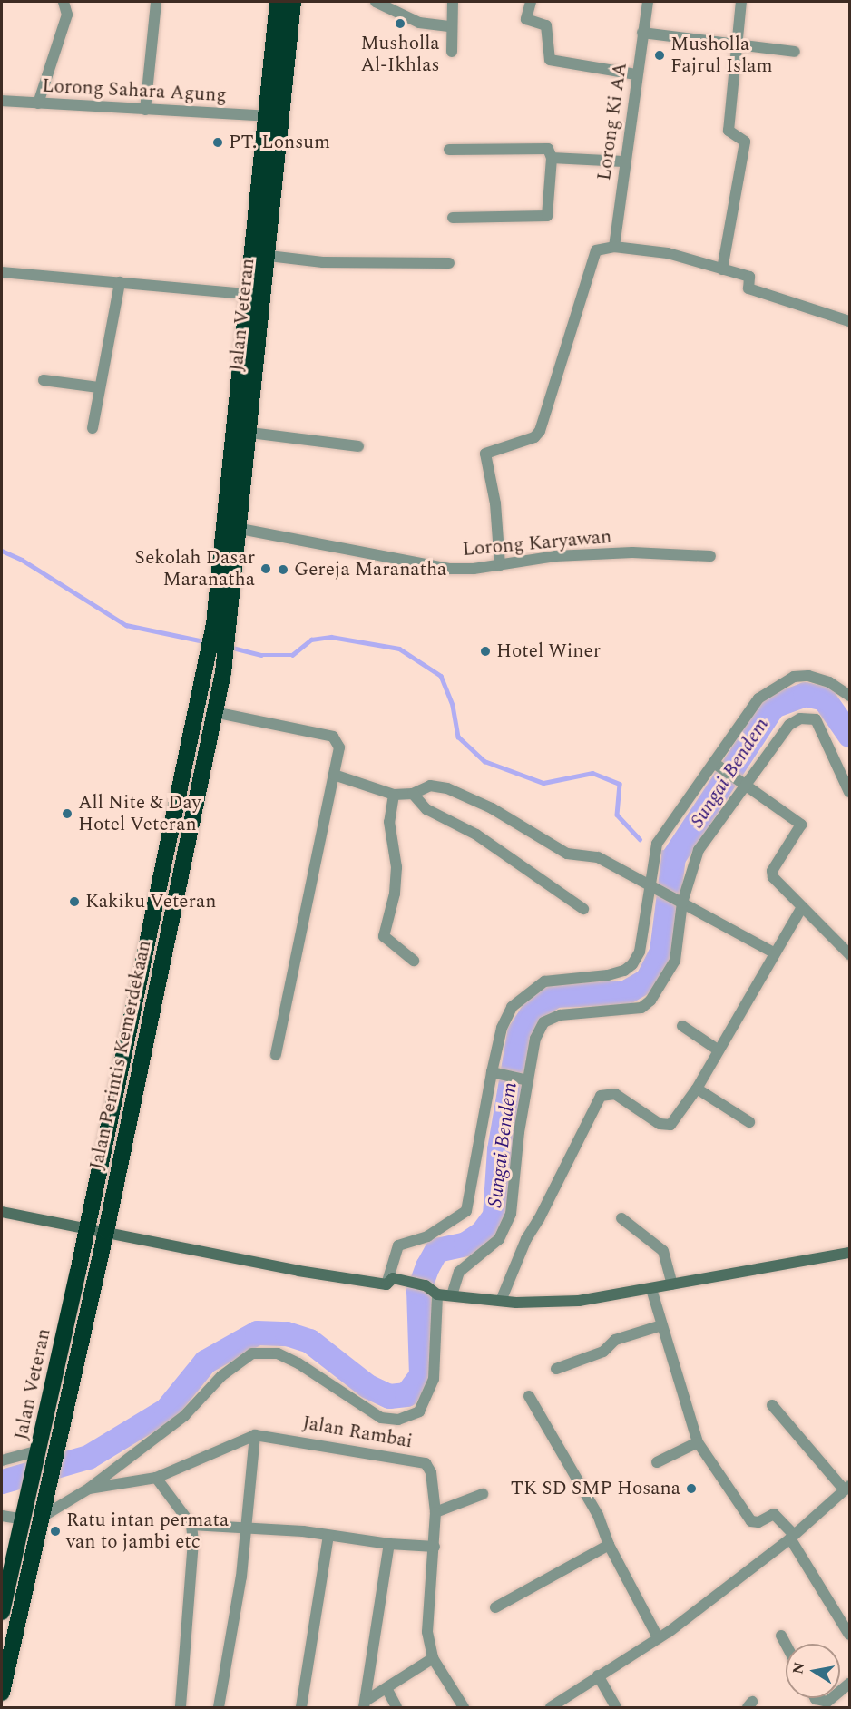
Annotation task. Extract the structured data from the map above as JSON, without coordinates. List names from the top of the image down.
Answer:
{
  "streets": {
    "highway": ["Jalan Veteran", "Jalan Perintis Kemerdekaan"],
    "street": [
      "Lorong Sahara Agung",
      "Lorong Ki AA",
      "Lorong Karyawan",
      "Jalan Rambai"
    ]
  },
  "crossings": [
    ["Lorong Sahara Agung", "Jalan Veteran"],
    ["Jalan Veteran", "Lorong Karyawan"],
    ["Jalan Veteran", "Jalan Perintis Kemerdekaan"]
  ],
  "water": ["Sungai Bendem"],
  "places": [
    "Musholla Al-Ikhlas",
    "Musholla Fajrul Islam",
    "PT. Lonsum",
    "Sekolah Dasar Maranatha",
    "Gereja Maranatha",
    "Hotel Winer",
    "All Nite & Day Hotel Veteran",
    "Kakiku Veteran",
    "TK SD SMP Hosana",
    "Ratu intan permata van to jambi etc"
  ],
  "north": "left"
}
